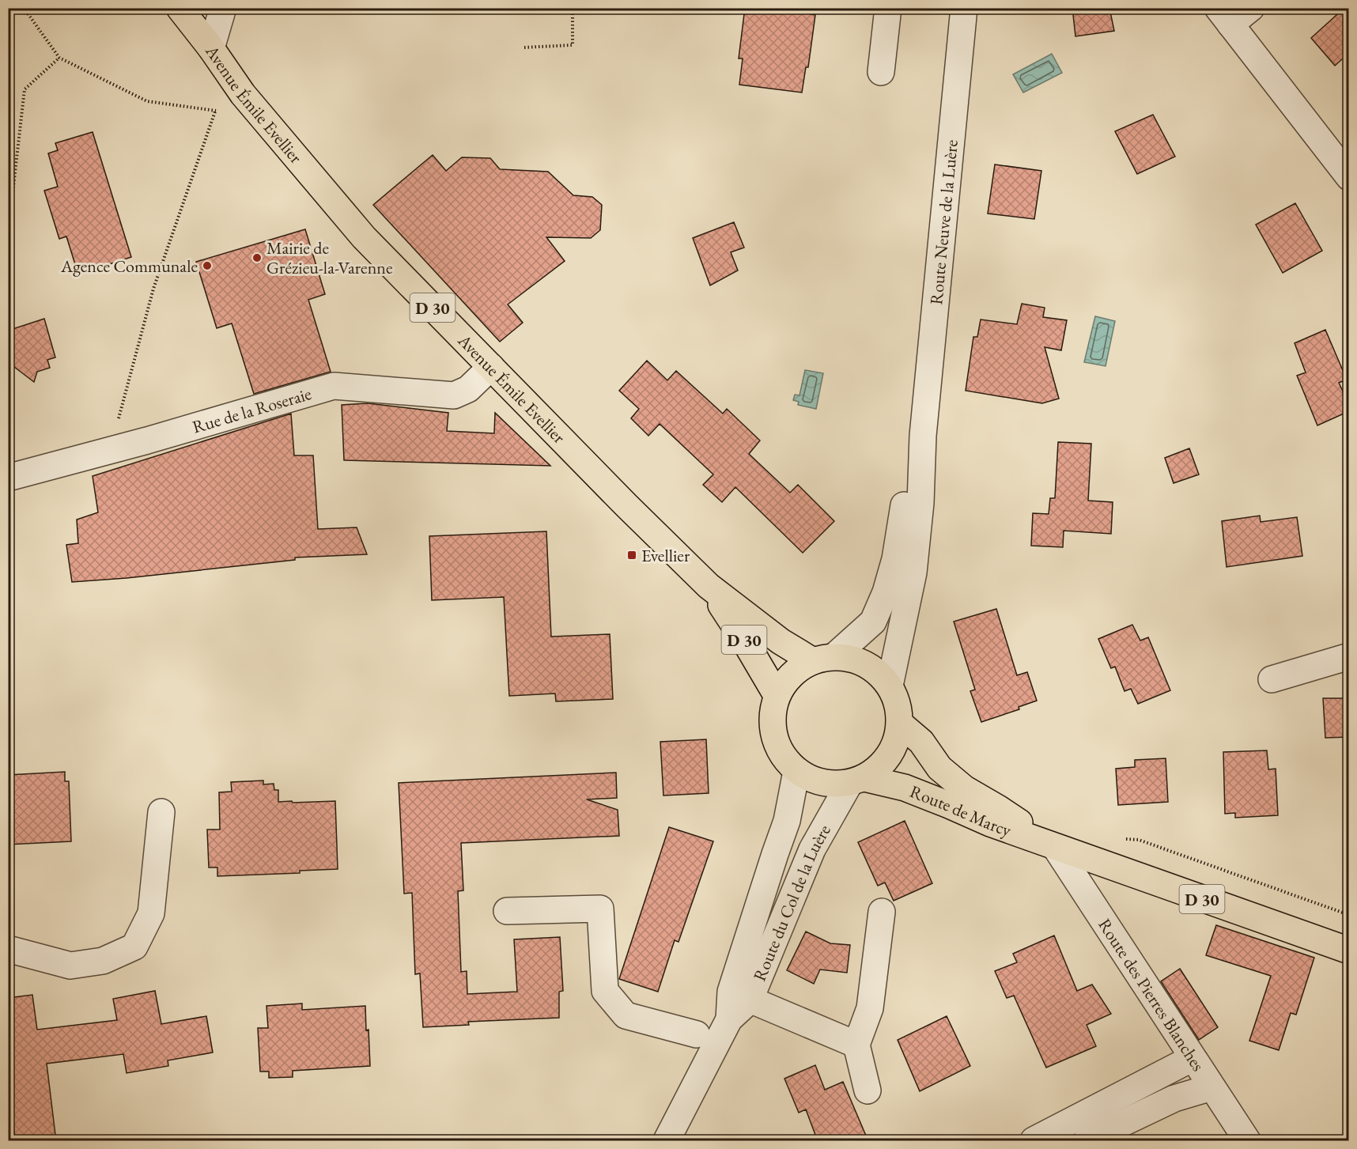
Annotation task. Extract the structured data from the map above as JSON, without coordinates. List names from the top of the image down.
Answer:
{
  "streets": {
    "main road": ["Avenue Émile Evellier", "D 30", "Route de Marcy"],
    "street": [
      "Route Neuve de la Luère",
      "Rue de la Roseraie",
      "Route du Col de la Luère",
      "Route des Pierres Blanches"
    ]
  },
  "crossings": [
    ["Avenue Émile Evellier", "Route Neuve de la Luère"],
    ["Avenue Émile Evellier", "Rue de la Roseraie"],
    ["Avenue Émile Evellier", "Route de Marcy"],
    ["Avenue Émile Evellier", "Route du Col de la Luère"],
    ["Route Neuve de la Luère", "Route de Marcy"],
    ["Route Neuve de la Luère", "Route du Col de la Luère"],
    ["Route de Marcy", "Route du Col de la Luère"],
    ["Route de Marcy", "Route des Pierres Blanches"]
  ],
  "places": {
    "other": ["Mairie de Grézieu-la-Varenne", "Agence Communale"],
    "transit": ["Evellier"]
  }
}
